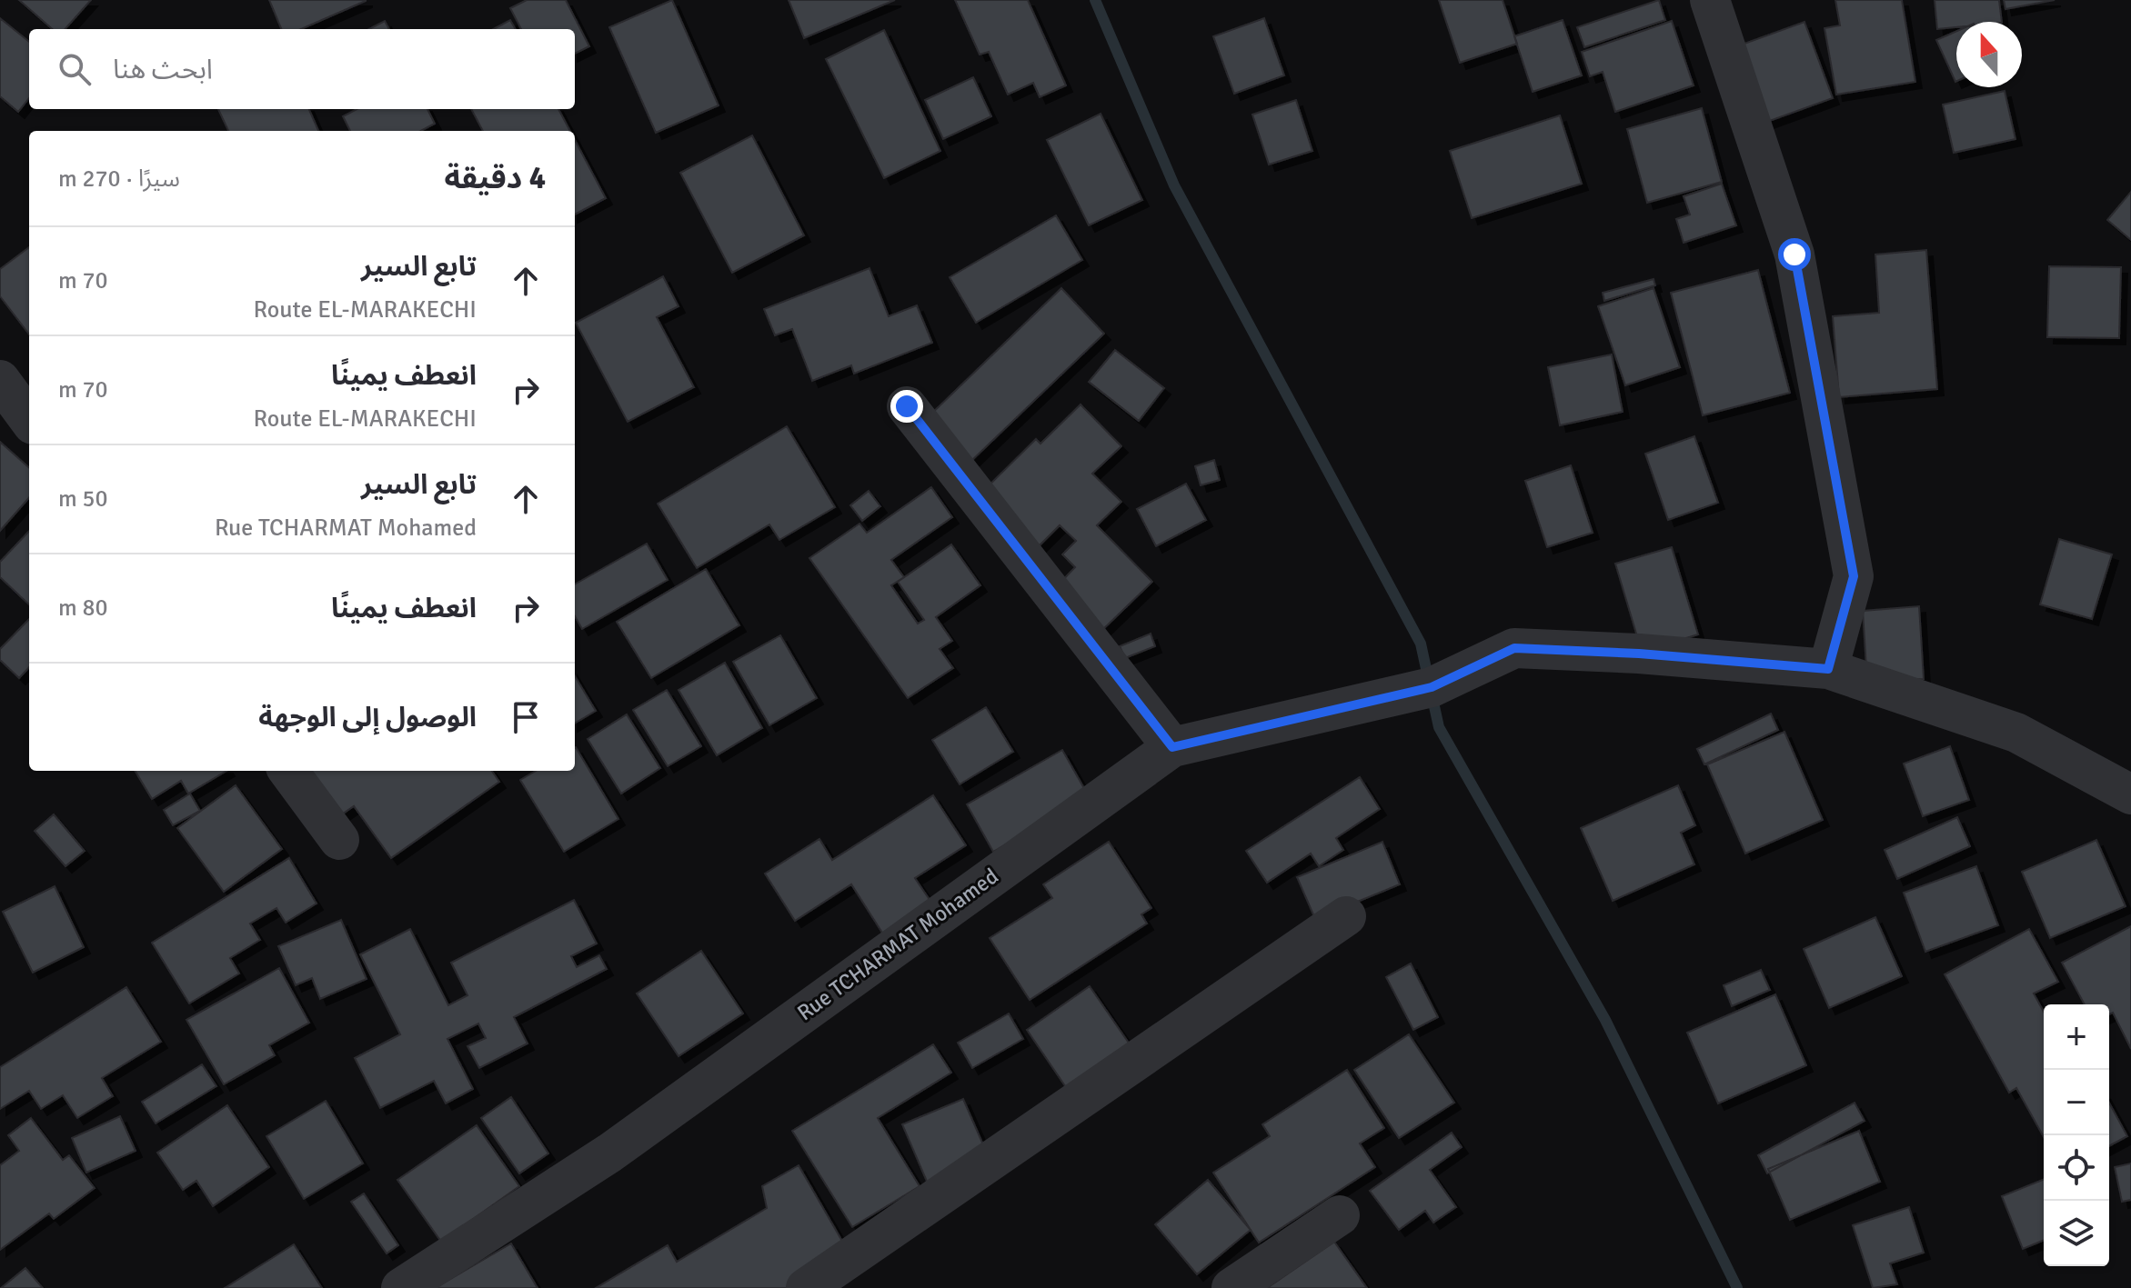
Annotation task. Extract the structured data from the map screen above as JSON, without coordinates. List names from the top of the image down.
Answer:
{
  "streets": {
    "street": ["Rue TCHARMAT Mohamed"]
  },
  "north": "top",
  "page": {
    "search": "ابحث هنا",
    "heading": ["4 دقيقة", "سيرًا · 270 m"],
    "list": [
      ["تابع السير", "Route EL-MARAKECHI", "70 m"],
      ["انعطف يمينًا", "Route EL-MARAKECHI", "70 m"],
      ["تابع السير", "Rue TCHARMAT Mohamed", "50 m"],
      ["انعطف يمينًا", "80 m"],
      "الوصول إلى الوجهة"
    ],
    "map_buttons": ["+", "−"]
  }
}
